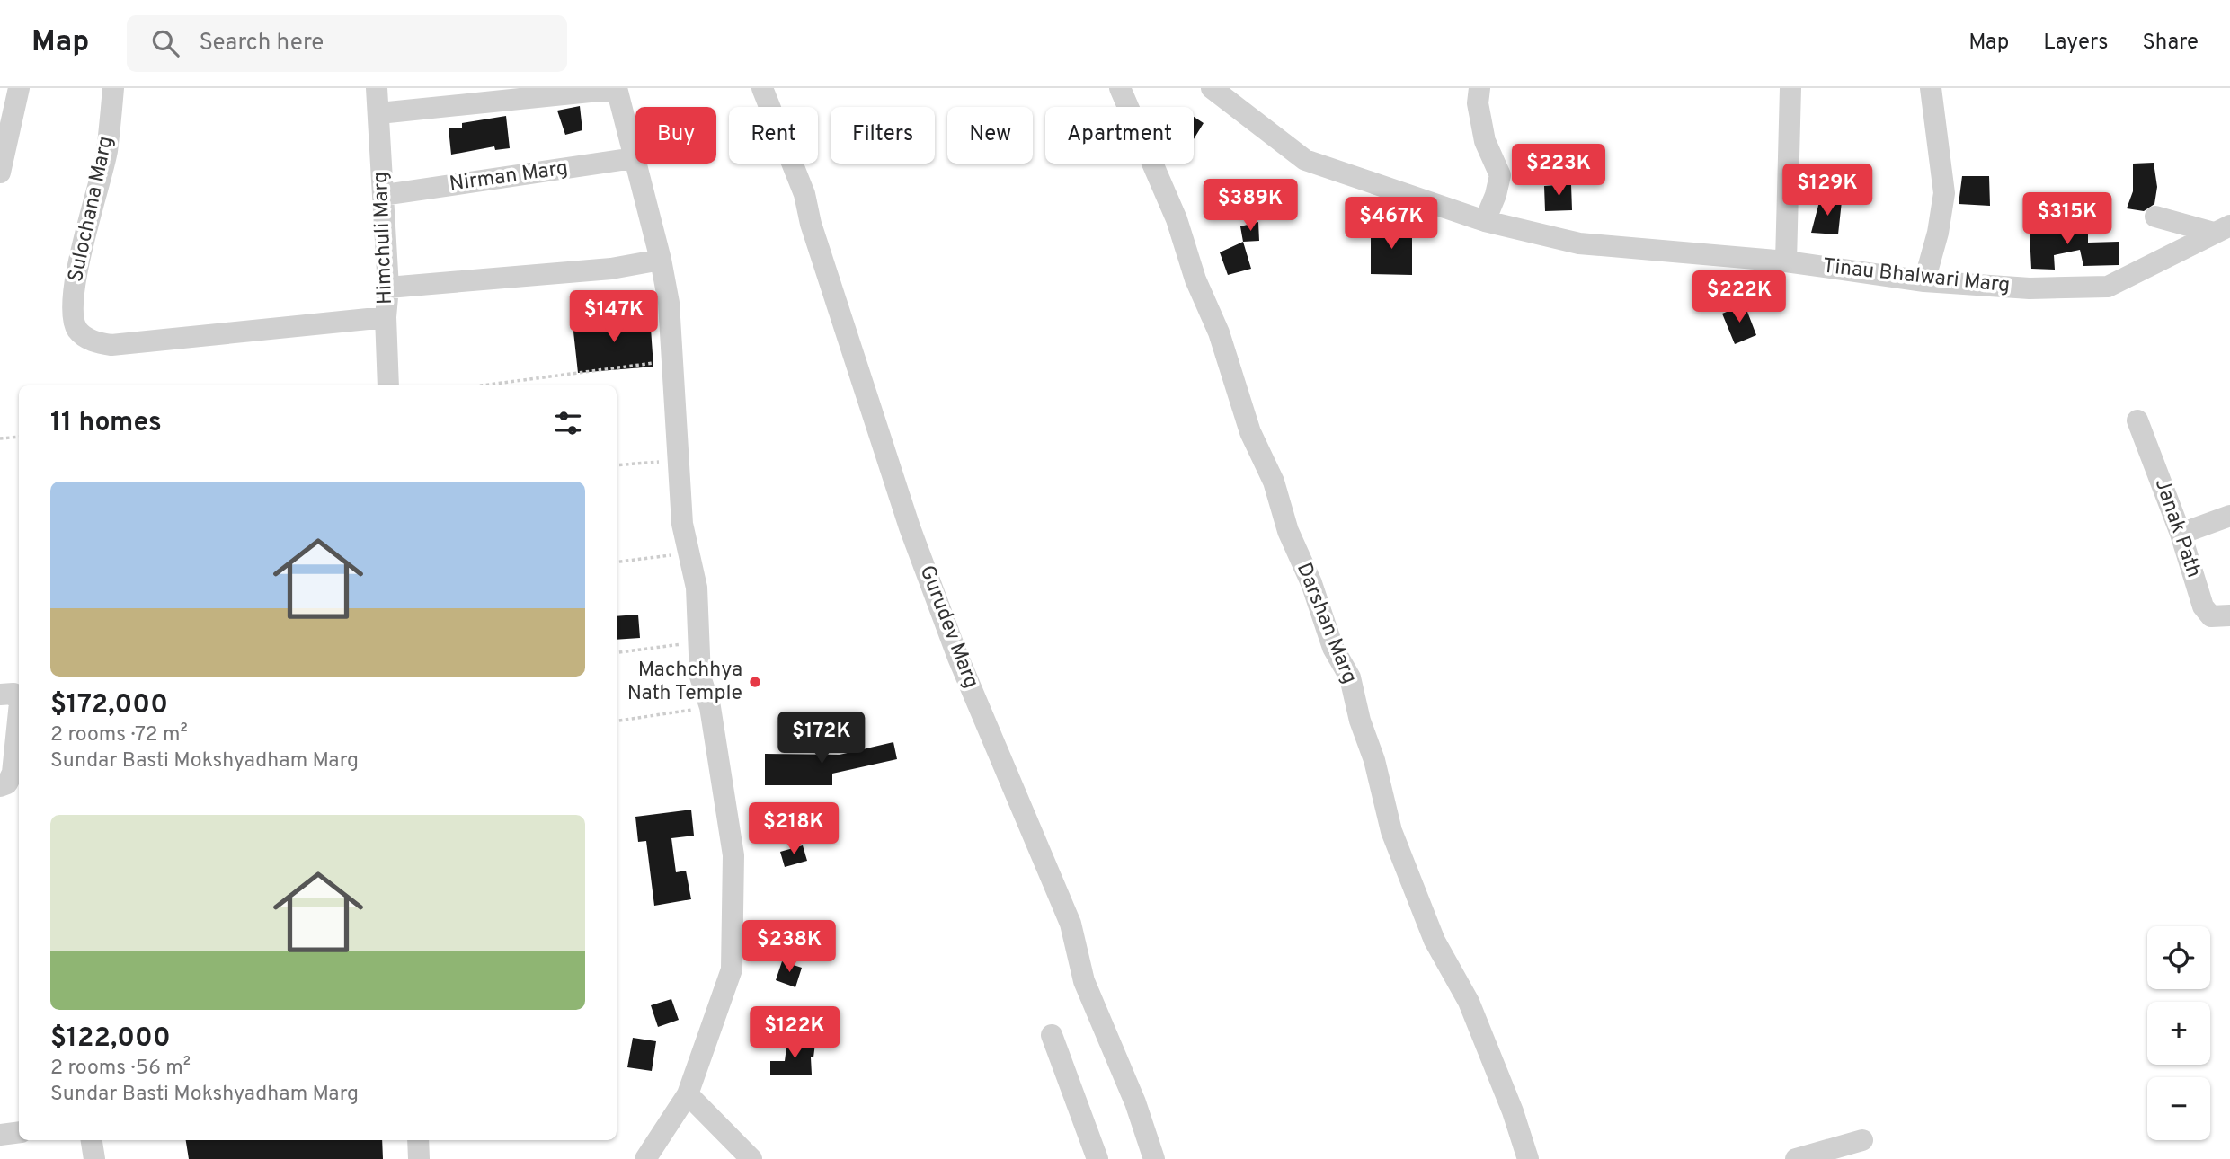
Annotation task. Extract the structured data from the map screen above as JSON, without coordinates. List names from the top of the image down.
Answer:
{
  "streets": {
    "street": [
      "Nirman Marg",
      "Sulochana Marg",
      "Himchuli Marg",
      "Tinau Bhalwari Marg",
      "Janak Path",
      "Darshan Marg",
      "Gurudev Marg"
    ]
  },
  "crossings": [
    ["Nirman Marg", "Himchuli Marg"],
    ["Sulochana Marg", "Himchuli Marg"]
  ],
  "places": ["Machchhya Nath Temple"],
  "page": {
    "header": "Map",
    "search": "Search here",
    "nav": ["Map", "Layers", "Share"],
    "chip": [
      "Buy",
      "Rent",
      "Filters",
      "New",
      "Apartment"
    ],
    "price": [
      "$223K",
      "$129K",
      "$389K",
      "$315K",
      "$467K",
      "$222K",
      "$147K",
      "$172K",
      "$218K",
      "$238K",
      "$122K"
    ],
    "heading": "11 homes",
    "list": [
      {
        "name": "$172,000",
        "note": "2 rooms · 72 m² · Sundar Basti Mokshyadham Marg"
      },
      {
        "name": "$122,000",
        "note": "2 rooms · 56 m² · Sundar Basti Mokshyadham Marg"
      }
    ],
    "map_buttons": ["+", "−"]
  }
}
